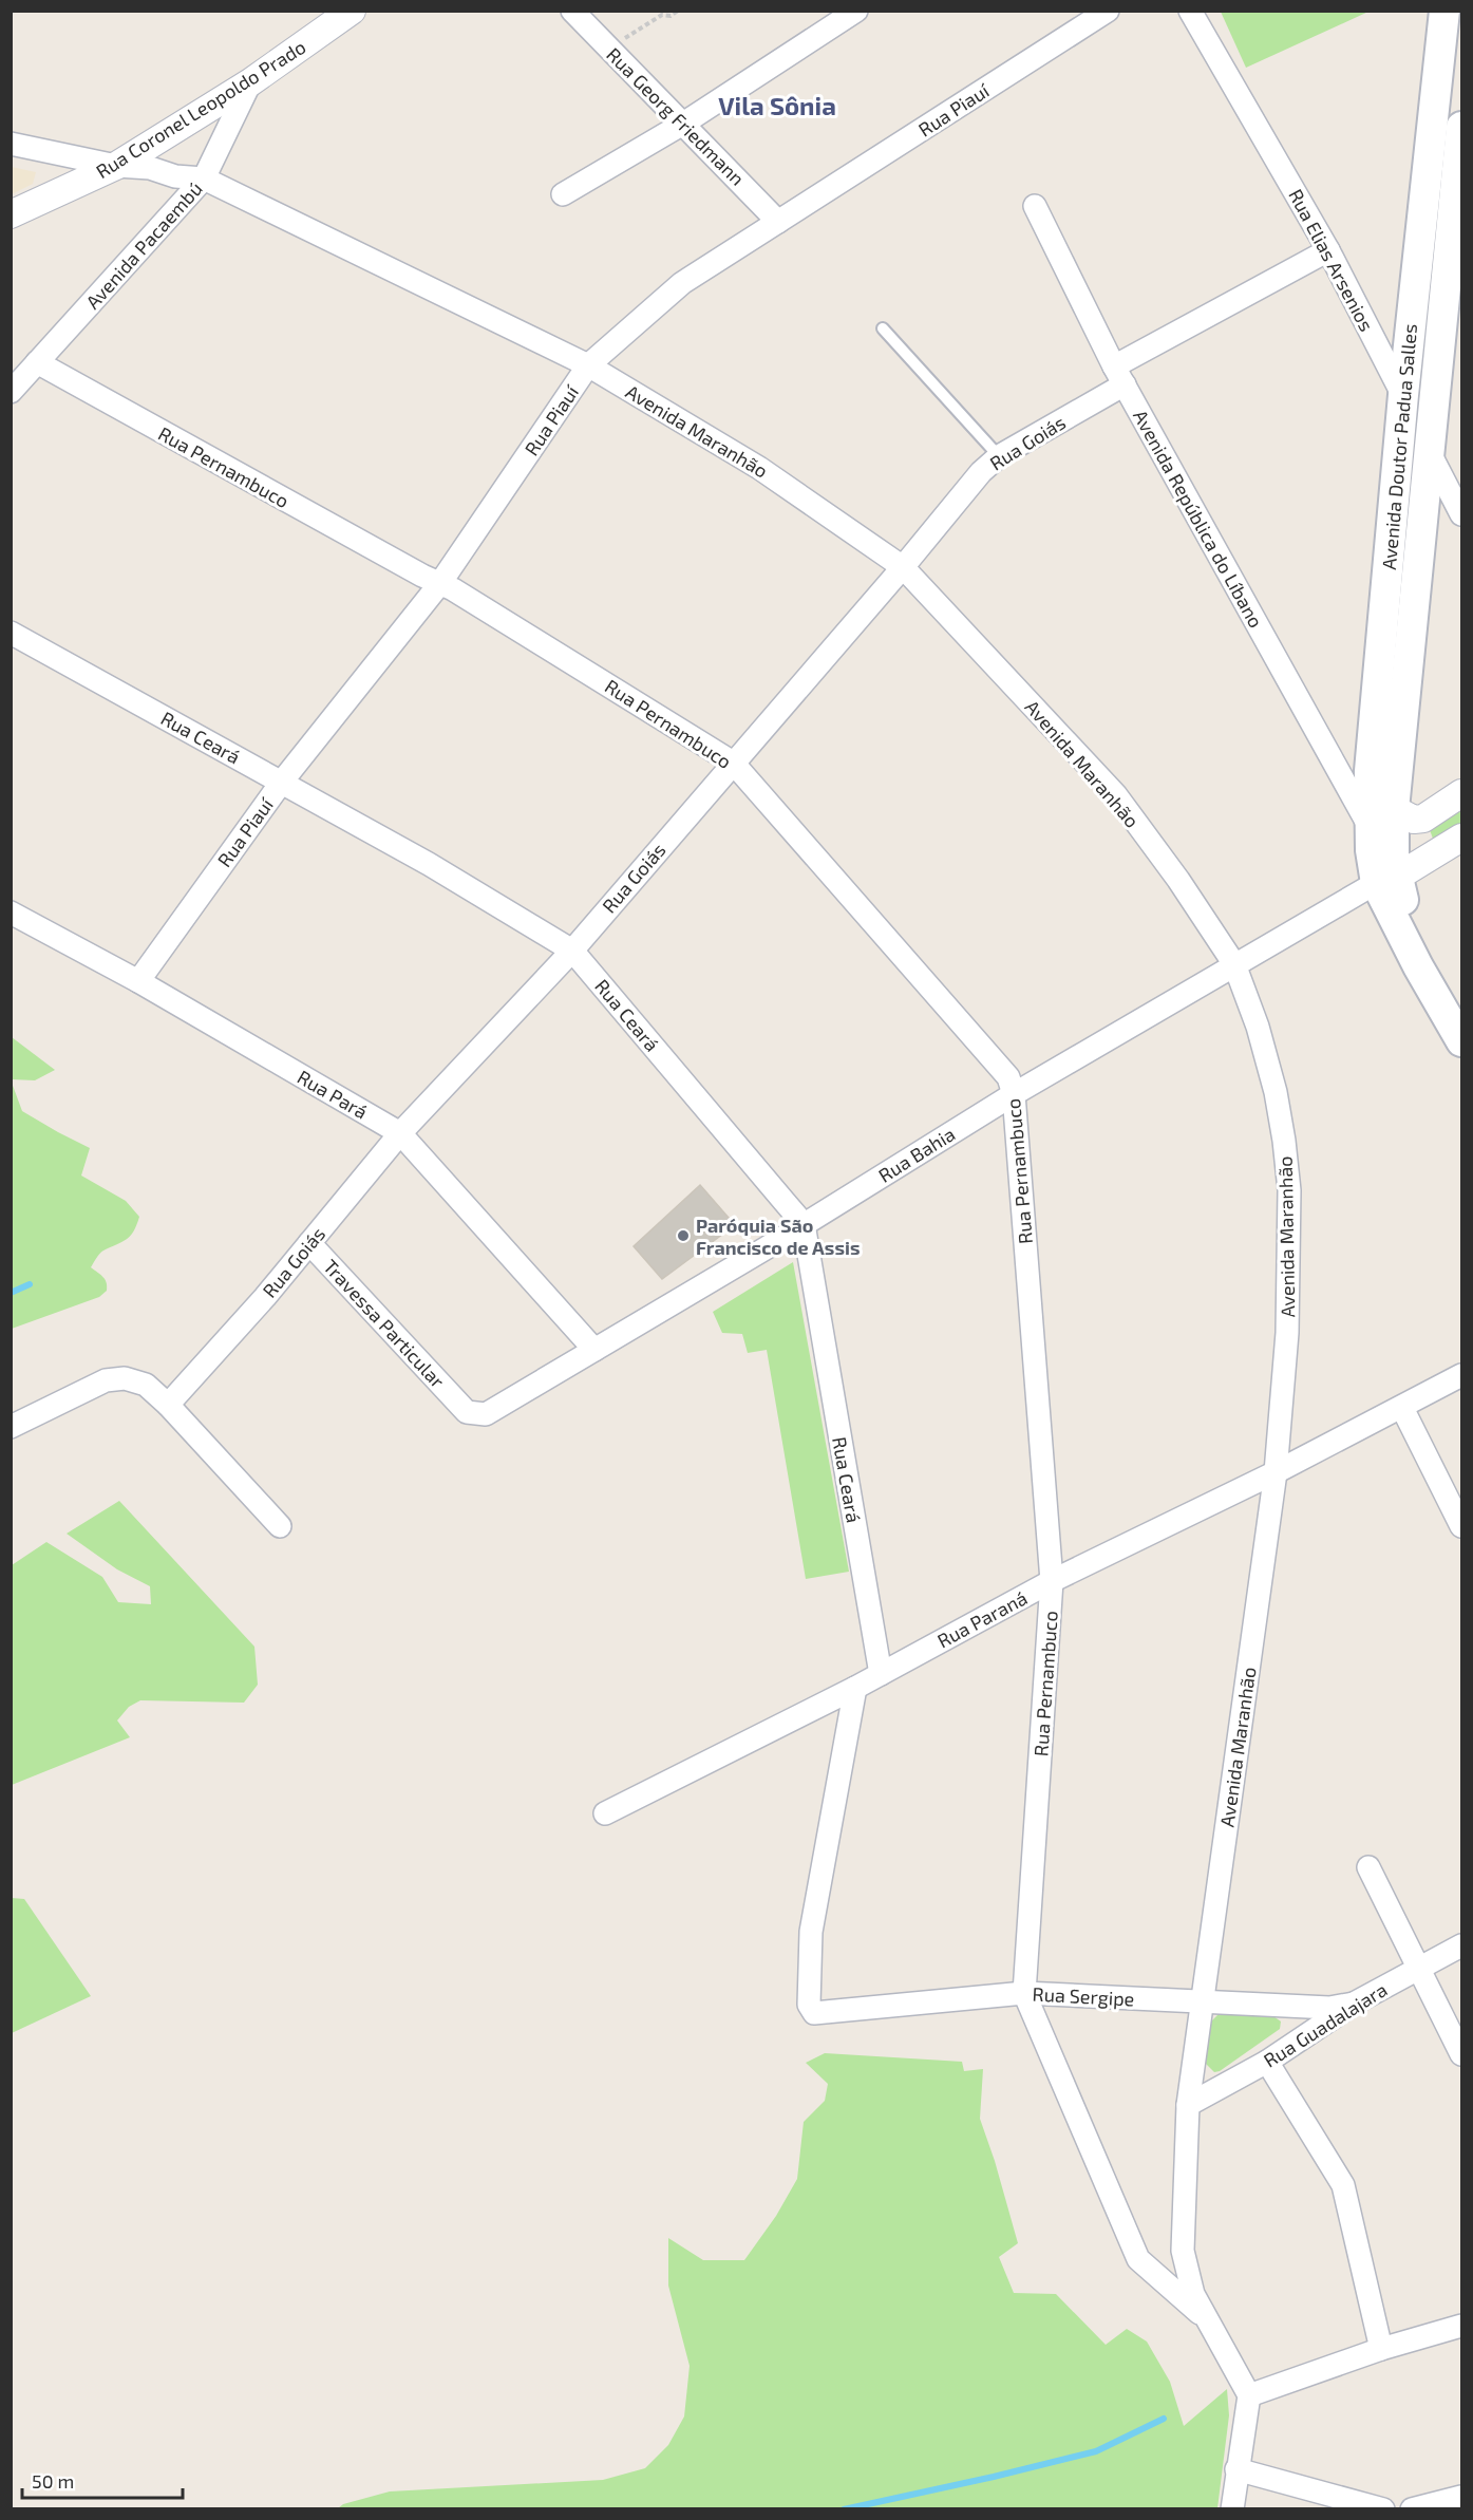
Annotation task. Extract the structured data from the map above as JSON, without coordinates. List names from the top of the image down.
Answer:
{
  "streets": {
    "main road": ["Avenida Doutor Padua Salles"],
    "street": [
      "Rua Coronel Leopoldo Prado",
      "Rua Piauí",
      "Rua Georg Friedmann",
      "Avenida Pacaembú",
      "Rua Elias Arsenios",
      "Avenida Maranhão",
      "Rua Goiás",
      "Rua Pernambuco",
      "Avenida República do Líbano",
      "Rua Ceará",
      "Rua Pará",
      "Rua Bahia",
      "Travessa Particular",
      "Rua Paraná",
      "Rua Sergipe",
      "Rua Guadalajara"
    ]
  },
  "crossings": [
    ["Rua Coronel Leopoldo Prado", "Avenida Pacaembú"],
    ["Rua Coronel Leopoldo Prado", "Avenida Maranhão"],
    ["Rua Piauí", "Rua Georg Friedmann"],
    ["Rua Piauí", "Avenida Maranhão"],
    ["Rua Piauí", "Rua Pernambuco"],
    ["Rua Piauí", "Rua Ceará"],
    ["Rua Piauí", "Rua Pará"],
    ["Avenida Pacaembú", "Avenida Maranhão"],
    ["Avenida Pacaembú", "Rua Pernambuco"],
    ["Rua Elias Arsenios", "Rua Goiás"],
    ["Rua Elias Arsenios", "Avenida Doutor Padua Salles"],
    ["Avenida Maranhão", "Rua Goiás"],
    ["Avenida Maranhão", "Rua Pernambuco"],
    ["Avenida Maranhão", "Rua Bahia"],
    ["Avenida Maranhão", "Rua Paraná"],
    ["Avenida Maranhão", "Rua Sergipe"],
    ["Avenida Maranhão", "Rua Guadalajara"],
    ["Rua Goiás", "Rua Pernambuco"],
    ["Rua Goiás", "Avenida República do Líbano"],
    ["Rua Goiás", "Rua Ceará"],
    ["Rua Goiás", "Rua Pará"],
    ["Rua Goiás", "Travessa Particular"],
    ["Avenida Doutor Padua Salles", "Avenida República do Líbano"],
    ["Avenida Doutor Padua Salles", "Rua Bahia"],
    ["Rua Pernambuco", "Rua Bahia"],
    ["Rua Pernambuco", "Rua Paraná"],
    ["Rua Pernambuco", "Rua Sergipe"],
    ["Rua Ceará", "Rua Bahia"],
    ["Rua Ceará", "Rua Paraná"],
    ["Rua Pará", "Rua Bahia"],
    ["Rua Bahia", "Travessa Particular"],
    ["Rua Paraná", "Rua Sergipe"],
    ["Rua Sergipe", "Rua Guadalajara"]
  ],
  "districts": ["Vila Sônia"],
  "places": ["Paróquia São Francisco de Assis"],
  "scale_bar": "50 m"
}
